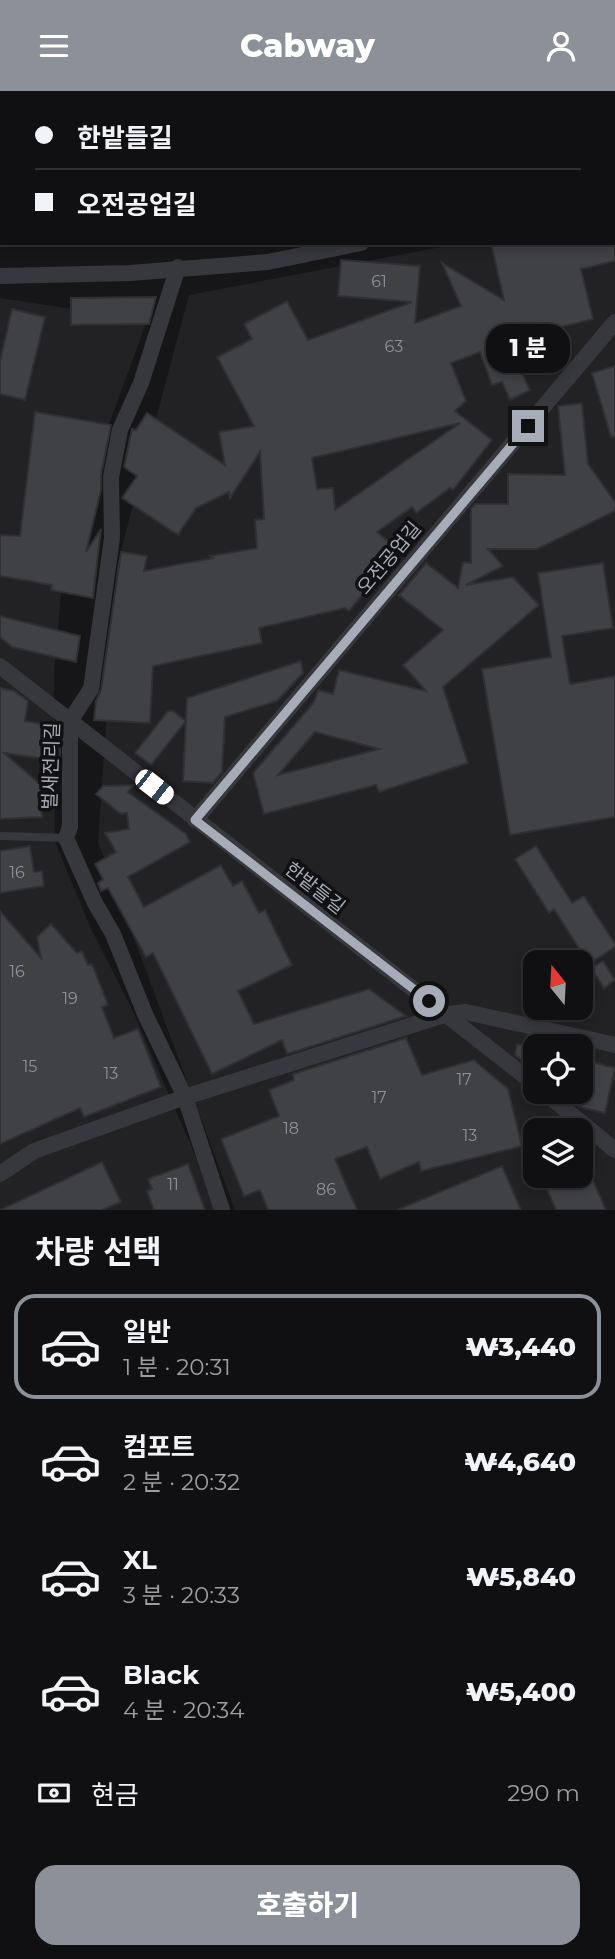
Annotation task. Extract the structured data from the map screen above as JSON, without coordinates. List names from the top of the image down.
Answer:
{
  "streets": {
    "street": ["오전공업길", "벌새전리길", "한밭들길"]
  },
  "crossings": [
    ["오전공업길", "한밭들길"],
    ["벌새전리길", "한밭들길"]
  ],
  "house_numbers": [
    "61",
    "63",
    "16",
    "16",
    "19",
    "15",
    "13",
    "17",
    "17",
    "18",
    "13",
    "11",
    "86"
  ],
  "north": "top",
  "page": {
    "header": "Cabway",
    "banner": ["한밭들길", "오전공업길"],
    "bubble": "1 분",
    "heading": "차량 선택",
    "list": [
      {
        "name": "일반",
        "note": "1 분 · 20:31",
        "value": "₩3,440"
      },
      {
        "name": "컴포트",
        "note": "2 분 · 20:32",
        "value": "₩4,640"
      },
      {
        "name": "XL",
        "note": "3 분 · 20:33",
        "value": "₩5,840"
      },
      {
        "name": "Black",
        "note": "4 분 · 20:34",
        "value": "₩5,400"
      }
    ],
    "pay": ["현금", "290 m"],
    "buttons": "호출하기"
  }
}
